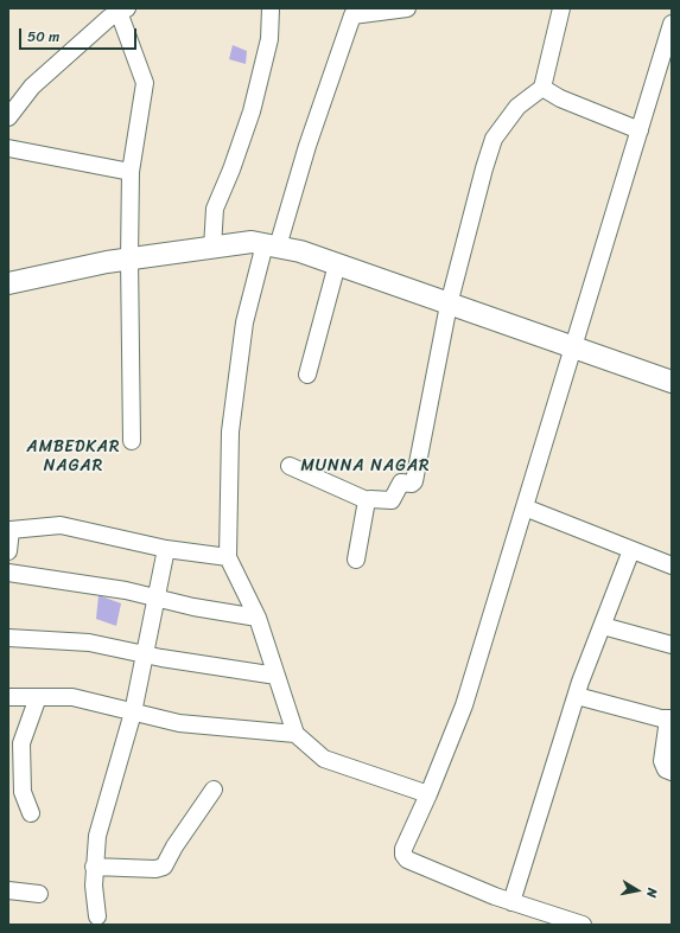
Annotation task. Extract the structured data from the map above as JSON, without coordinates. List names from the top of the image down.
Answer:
{
  "districts": ["AMBEDKAR NAGAR", "MUNNA NAGAR"],
  "scale_bar": "50 m",
  "north": "right"
}
